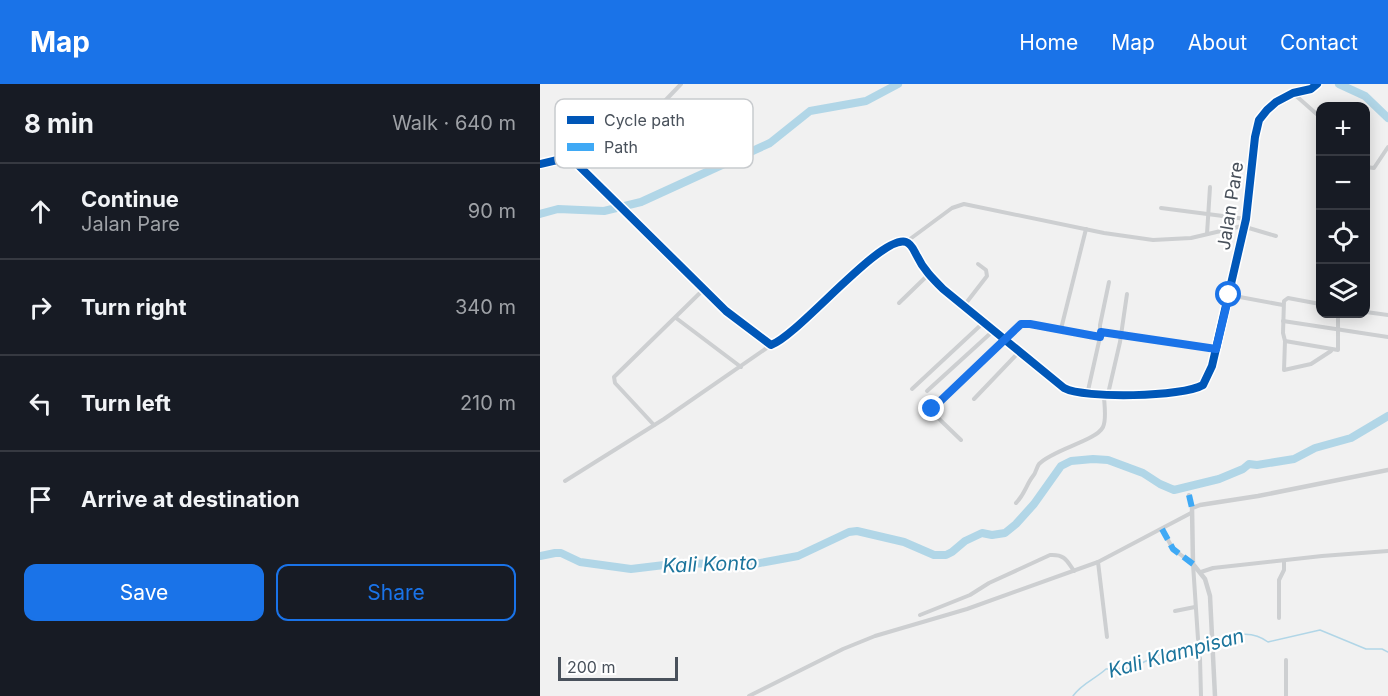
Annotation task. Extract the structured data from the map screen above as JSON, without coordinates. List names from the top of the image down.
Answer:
{
  "streets": {
    "street": ["Jalan Pare"]
  },
  "water": ["Kali Konto", "Kali Klampisan"],
  "legend": ["Cycle path", "Path"],
  "scale_bar": "200 m",
  "page": {
    "header": "Map",
    "nav": [
      "Home",
      "Map",
      "About",
      "Contact"
    ],
    "heading": ["8 min", "Walk · 640 m"],
    "map_buttons": ["+", "−"],
    "list": [
      ["Continue", "Jalan Pare", "90 m"],
      ["Turn right", "340 m"],
      ["Turn left", "210 m"],
      "Arrive at destination"
    ],
    "buttons": ["Save", "Share"],
    "scale": "200 m"
  }
}
